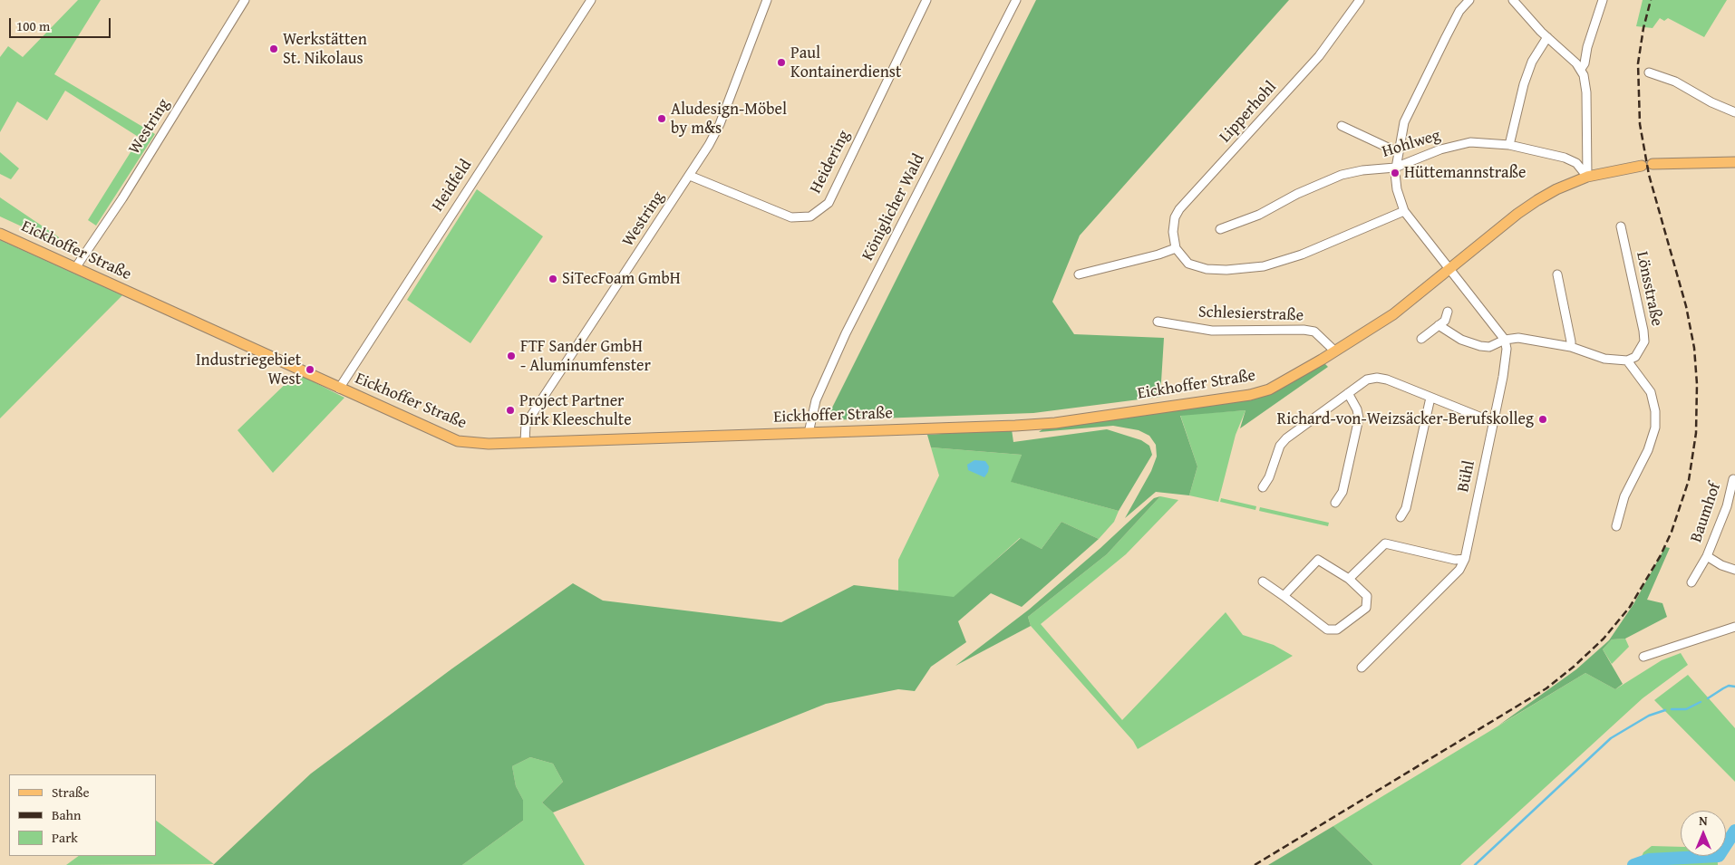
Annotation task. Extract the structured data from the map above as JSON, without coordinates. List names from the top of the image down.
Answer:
{
  "streets": {
    "main road": ["Eickhoffer Straße"],
    "street": [
      "Lipperhohl",
      "Westring",
      "Hohlweg",
      "Heidering",
      "Heidfeld",
      "Königlicher Wald",
      "Lönsstraße",
      "Schlesierstraße",
      "Bühl",
      "Baumhof"
    ]
  },
  "crossings": [
    ["Westring", "Heidering"],
    ["Westring", "Eickhoffer Straße"],
    ["Hohlweg", "Eickhoffer Straße"],
    ["Heidfeld", "Eickhoffer Straße"],
    ["Königlicher Wald", "Eickhoffer Straße"],
    ["Eickhoffer Straße", "Schlesierstraße"]
  ],
  "places": [
    "Werkstätten St. Nikolaus",
    "Paul Kontainerdienst",
    "Aludesign-Möbel by m&s",
    "Hüttemannstraße",
    "SiTecFoam GmbH",
    "FTF Sander GmbH - Aluminumfenster",
    "Industriegebiet West",
    "Project Partner Dirk Kleeschulte",
    "Richard-von-Weizsäcker-Berufskolleg"
  ],
  "legend": ["Straße", "Bahn", "Park"],
  "scale_bar": "100 m",
  "north": "top"
}
